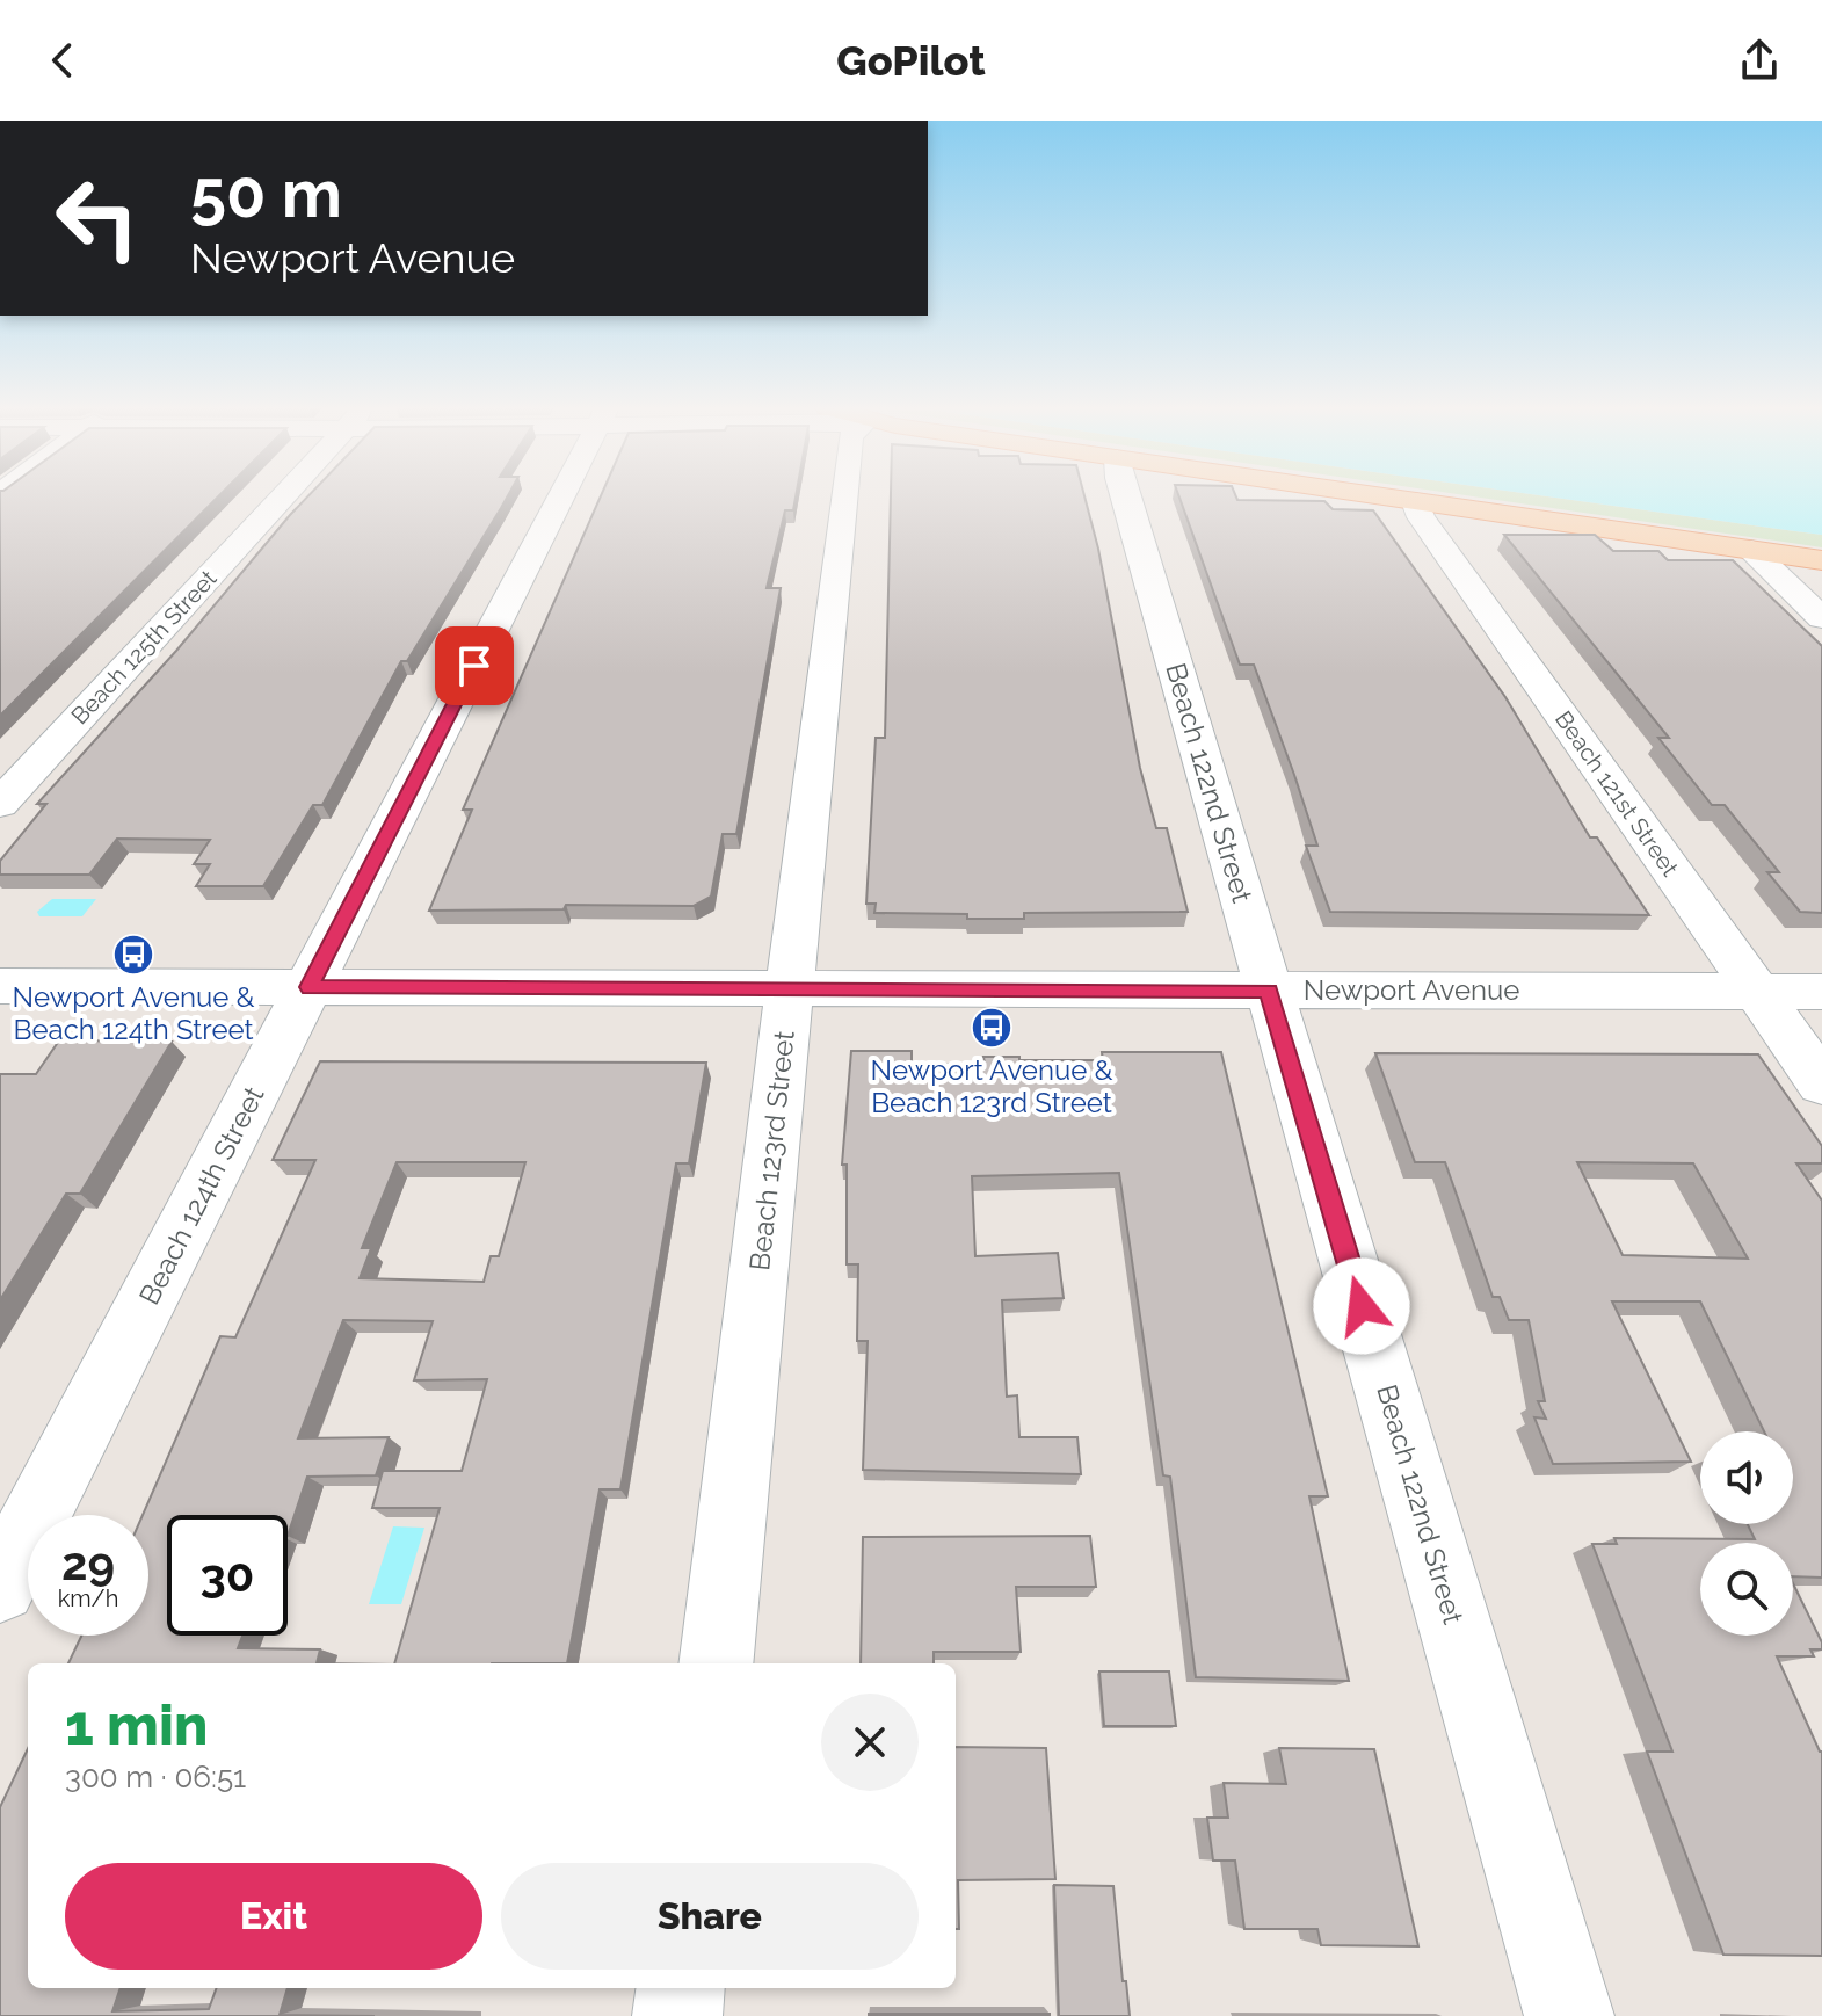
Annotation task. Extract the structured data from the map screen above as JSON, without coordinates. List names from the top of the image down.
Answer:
{
  "streets": {
    "street": [
      "Beach 125th Street",
      "Beach 122nd Street",
      "Beach 121st Street",
      "Newport Avenue",
      "Beach 123rd Street",
      "Beach 124th Street"
    ]
  },
  "crossings": [
    ["Beach 122nd Street", "Newport Avenue"],
    ["Beach 121st Street", "Newport Avenue"],
    ["Newport Avenue", "Beach 123rd Street"],
    ["Newport Avenue", "Beach 124th Street"]
  ],
  "places": {
    "bus stop": ["Newport Avenue & Beach 124th Street", "Newport Avenue & Beach 123rd Street"]
  },
  "page": {
    "header": "GoPilot",
    "turn": ["50 m", "Newport Avenue"],
    "speed": "29 km/h",
    "limit": "30",
    "heading": ["1 min", "300 m · 06:51"],
    "buttons": ["Exit", "Share"]
  }
}
